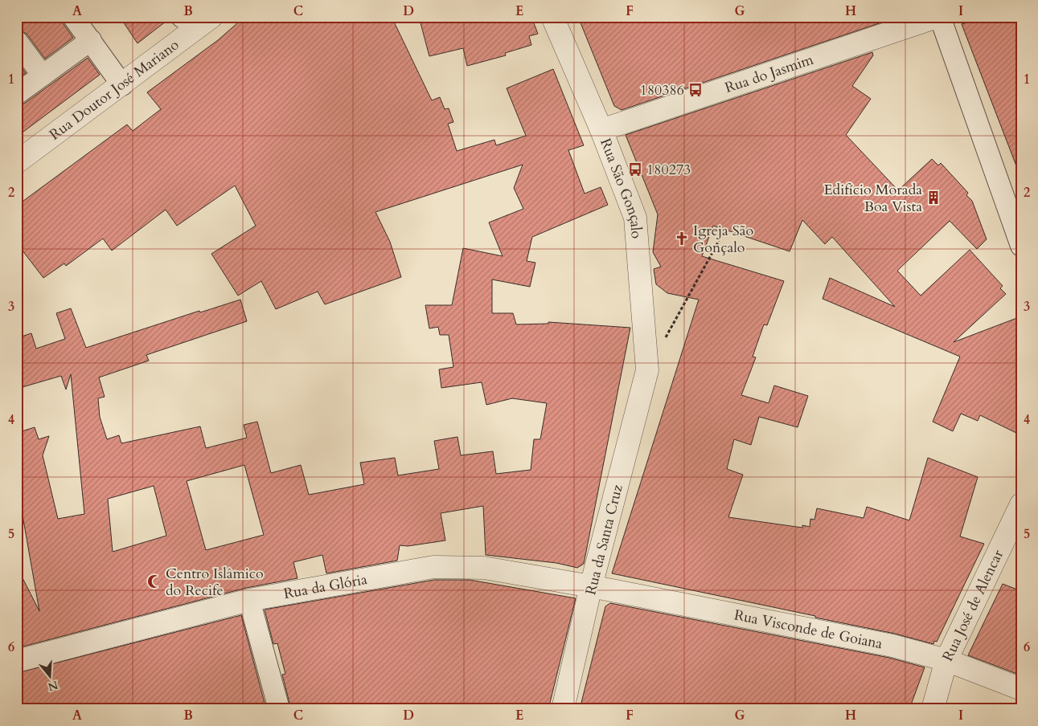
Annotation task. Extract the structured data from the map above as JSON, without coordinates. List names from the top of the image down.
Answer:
{
  "streets": {
    "street": [
      "Rua do Jasmim",
      "Rua Doutor José Mariano",
      "Rua São Gonçalo",
      "Rua da Santa Cruz",
      "Rua da Glória",
      "Rua José de Alencar",
      "Rua Visconde de Goiana"
    ]
  },
  "crossings": [
    ["Rua do Jasmim", "Rua São Gonçalo"],
    ["Rua São Gonçalo", "Rua da Santa Cruz"],
    ["Rua da Santa Cruz", "Rua da Glória"],
    ["Rua da Santa Cruz", "Rua Visconde de Goiana"],
    ["Rua da Glória", "Rua Visconde de Goiana"],
    ["Rua José de Alencar", "Rua Visconde de Goiana"]
  ],
  "places": {
    "bus stop": ["180386", "180273"],
    "building": ["Edifício Morada Boa Vista"],
    "church": ["Igreja São Gonçalo"],
    "mosque": ["Centro Islâmico do Recife"]
  },
  "north": "bottom",
  "grid": {
    "columns": [
      "A",
      "B",
      "C",
      "D",
      "E",
      "F",
      "G",
      "H",
      "I"
    ],
    "rows": [
      "1",
      "2",
      "3",
      "4",
      "5",
      "6"
    ]
  }
}
